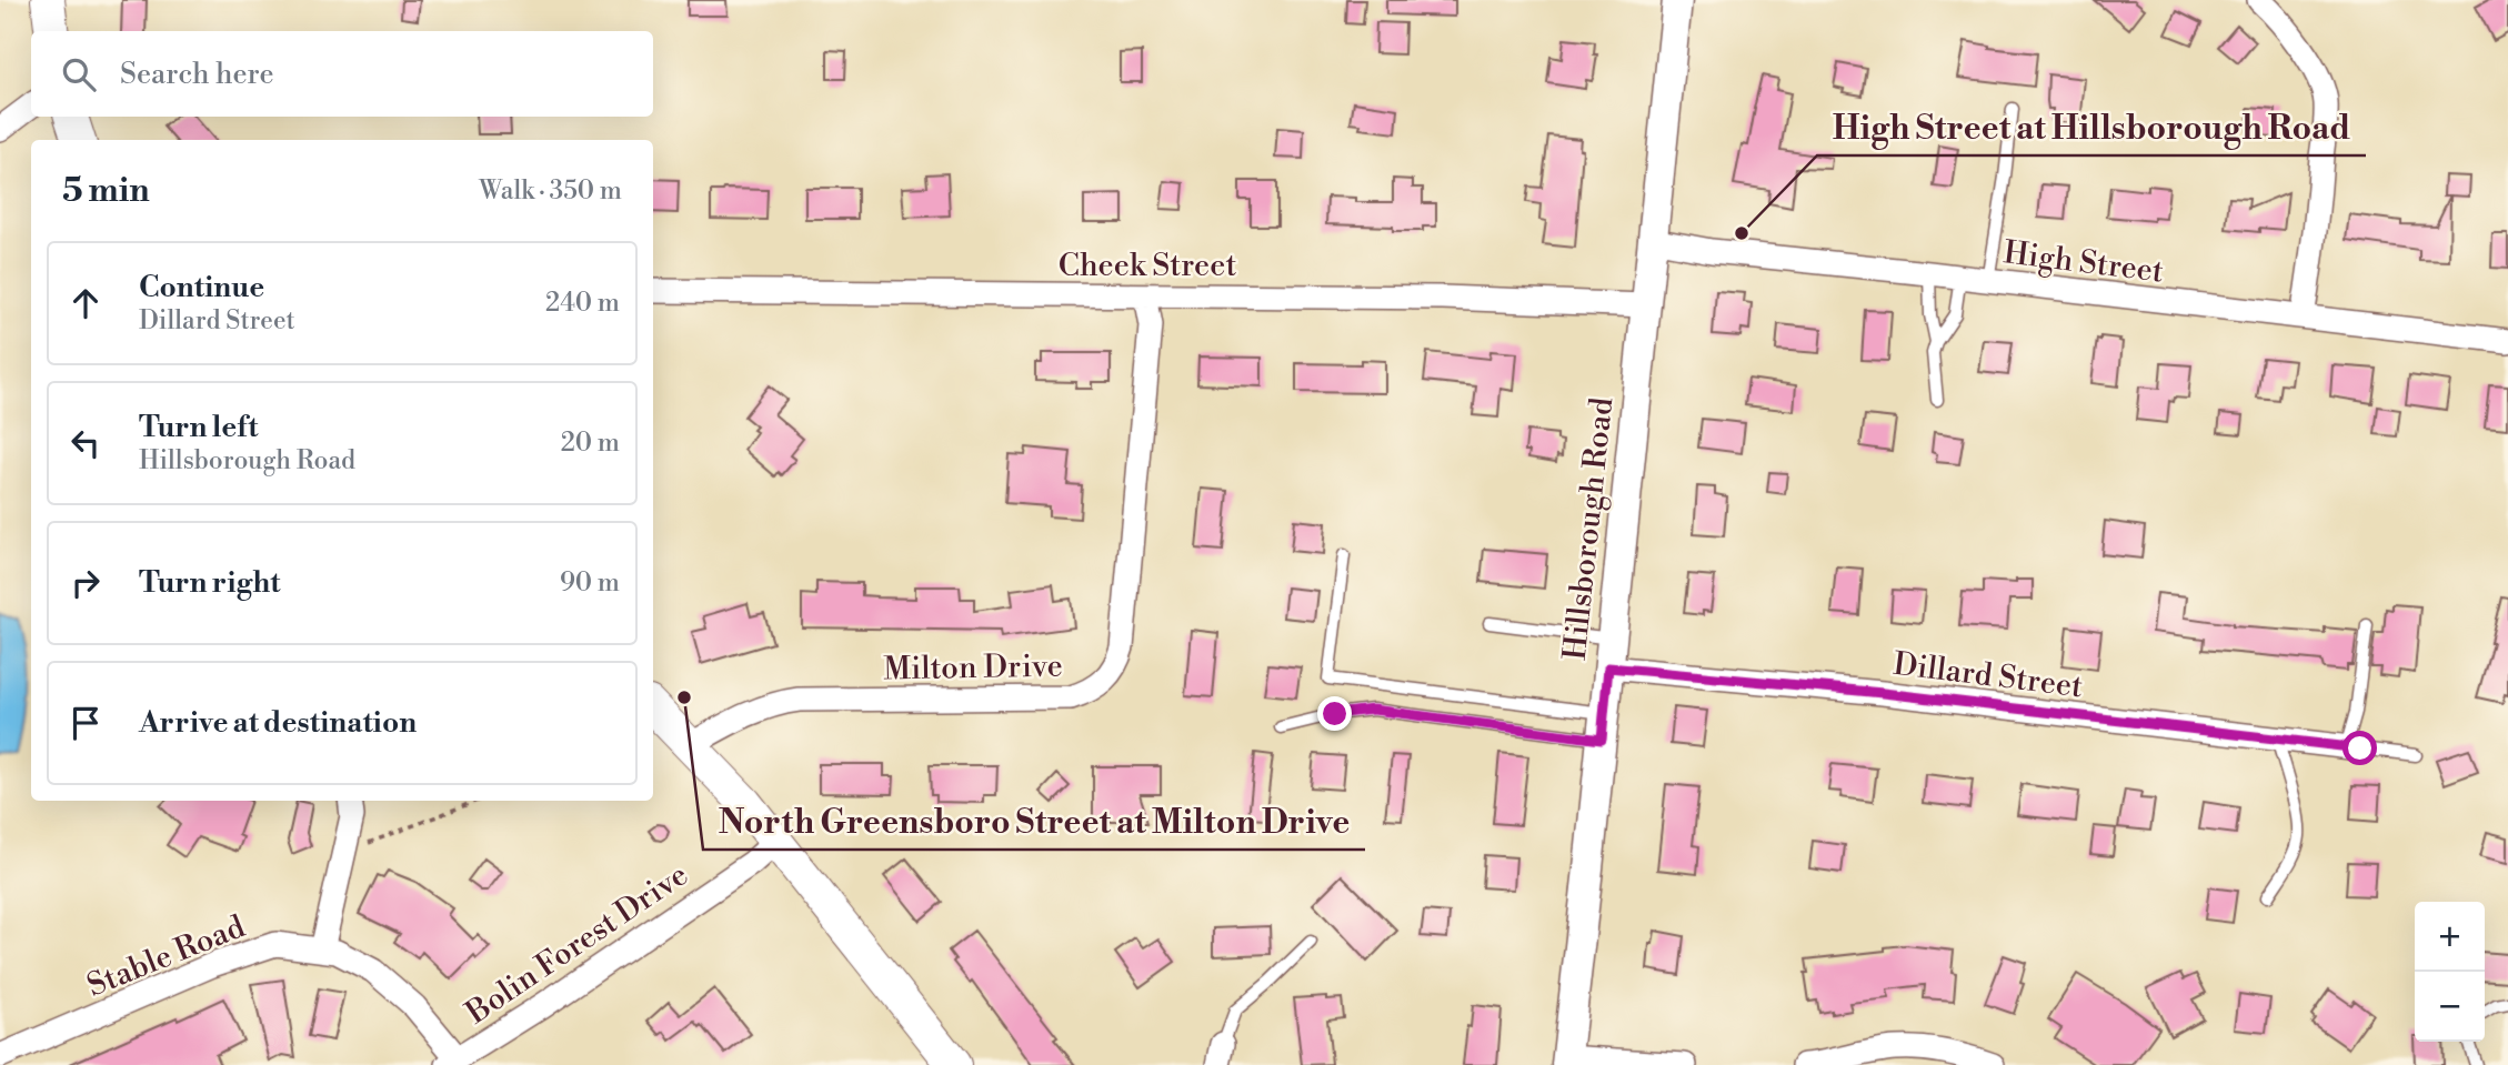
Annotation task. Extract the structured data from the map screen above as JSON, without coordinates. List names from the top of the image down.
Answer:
{
  "streets": {
    "street": [
      "High Street",
      "Cheek Street",
      "Hillsborough Road",
      "Milton Drive",
      "Dillard Street",
      "Bolin Forest Drive",
      "Stable Road"
    ]
  },
  "crossings": [
    ["High Street", "Hillsborough Road"],
    ["Cheek Street", "Hillsborough Road"],
    ["Cheek Street", "Milton Drive"],
    ["Hillsborough Road", "Dillard Street"],
    ["Bolin Forest Drive", "Stable Road"]
  ],
  "places": ["High Street at Hillsborough Road", "North Greensboro Street at Milton Drive"],
  "page": {
    "search": "Search here",
    "heading": ["5 min", "Walk · 350 m"],
    "list": [
      ["Continue", "Dillard Street", "240 m"],
      ["Turn left", "Hillsborough Road", "20 m"],
      ["Turn right", "90 m"],
      "Arrive at destination"
    ],
    "map_buttons": ["+", "−"]
  }
}
